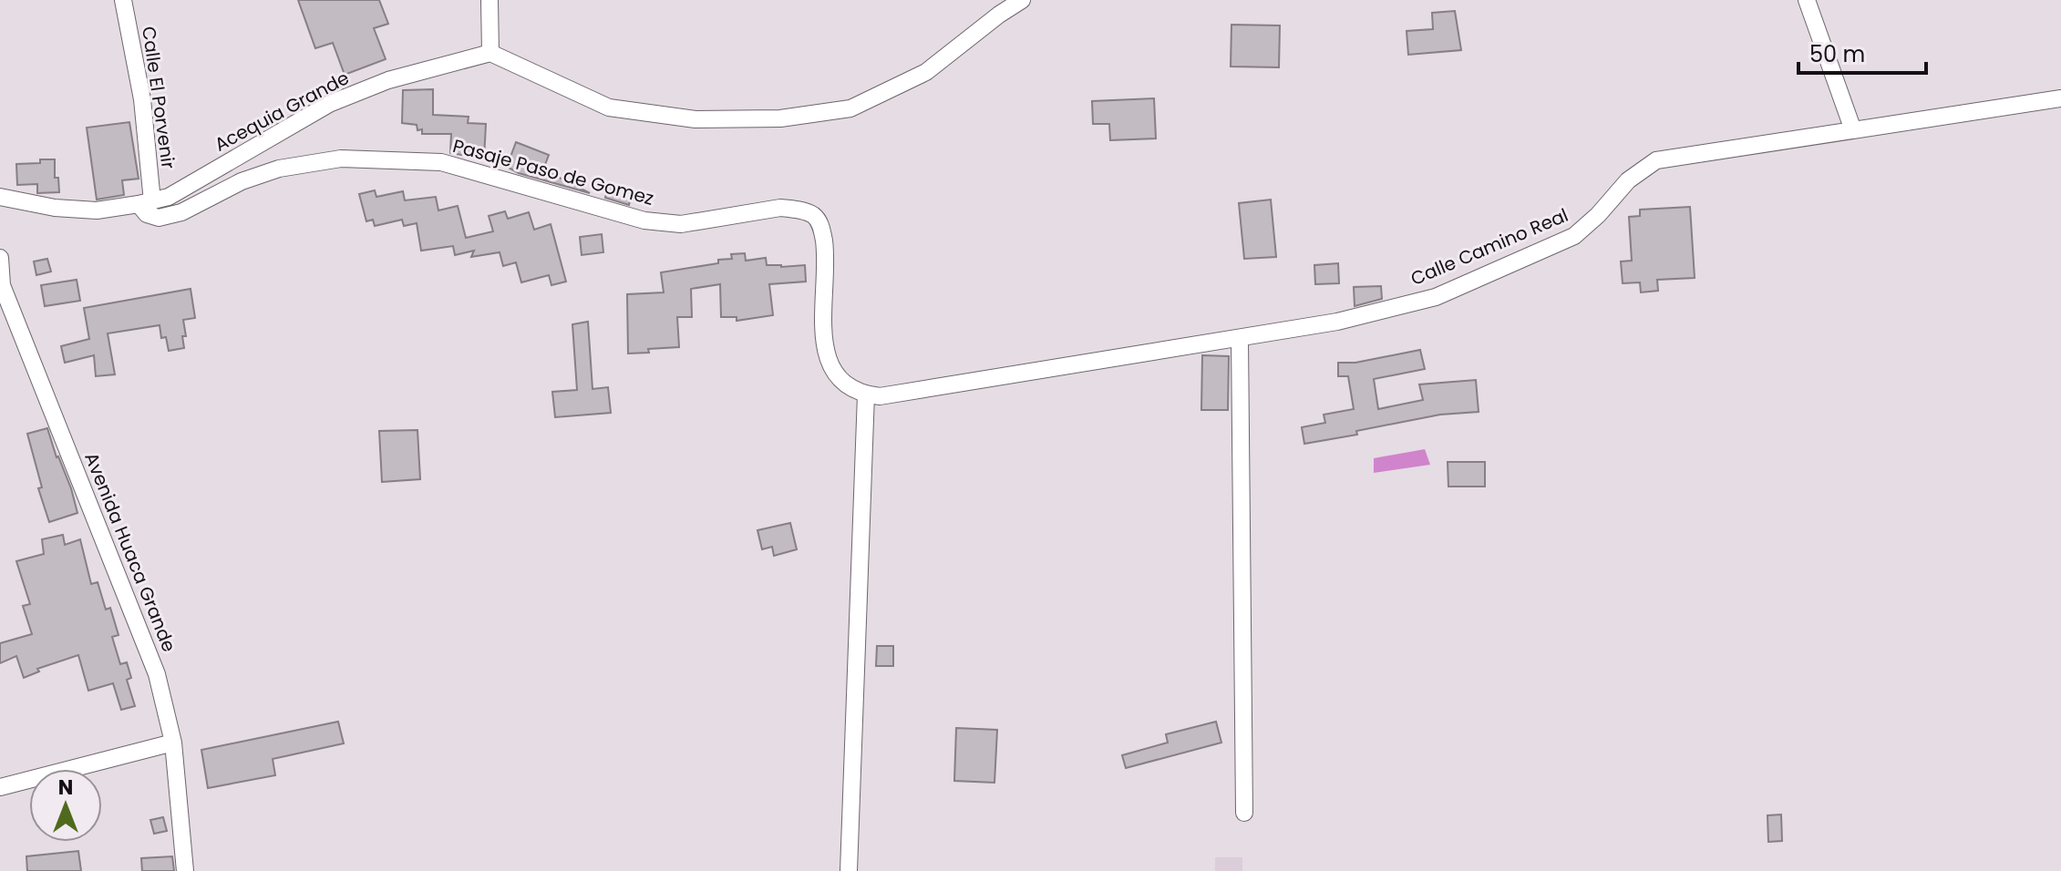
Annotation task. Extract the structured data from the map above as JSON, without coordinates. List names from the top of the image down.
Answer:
{
  "streets": {
    "street": [
      "Calle El Porvenir",
      "Acequia Grande",
      "Pasaje Paso de Gomez",
      "Calle Camino Real",
      "Avenida Huaca Grande"
    ]
  },
  "crossings": [
    ["Calle El Porvenir", "Acequia Grande"],
    ["Calle El Porvenir", "Pasaje Paso de Gomez"],
    ["Acequia Grande", "Pasaje Paso de Gomez"],
    ["Pasaje Paso de Gomez", "Calle Camino Real"]
  ],
  "scale_bar": "50 m",
  "north": "top"
}
